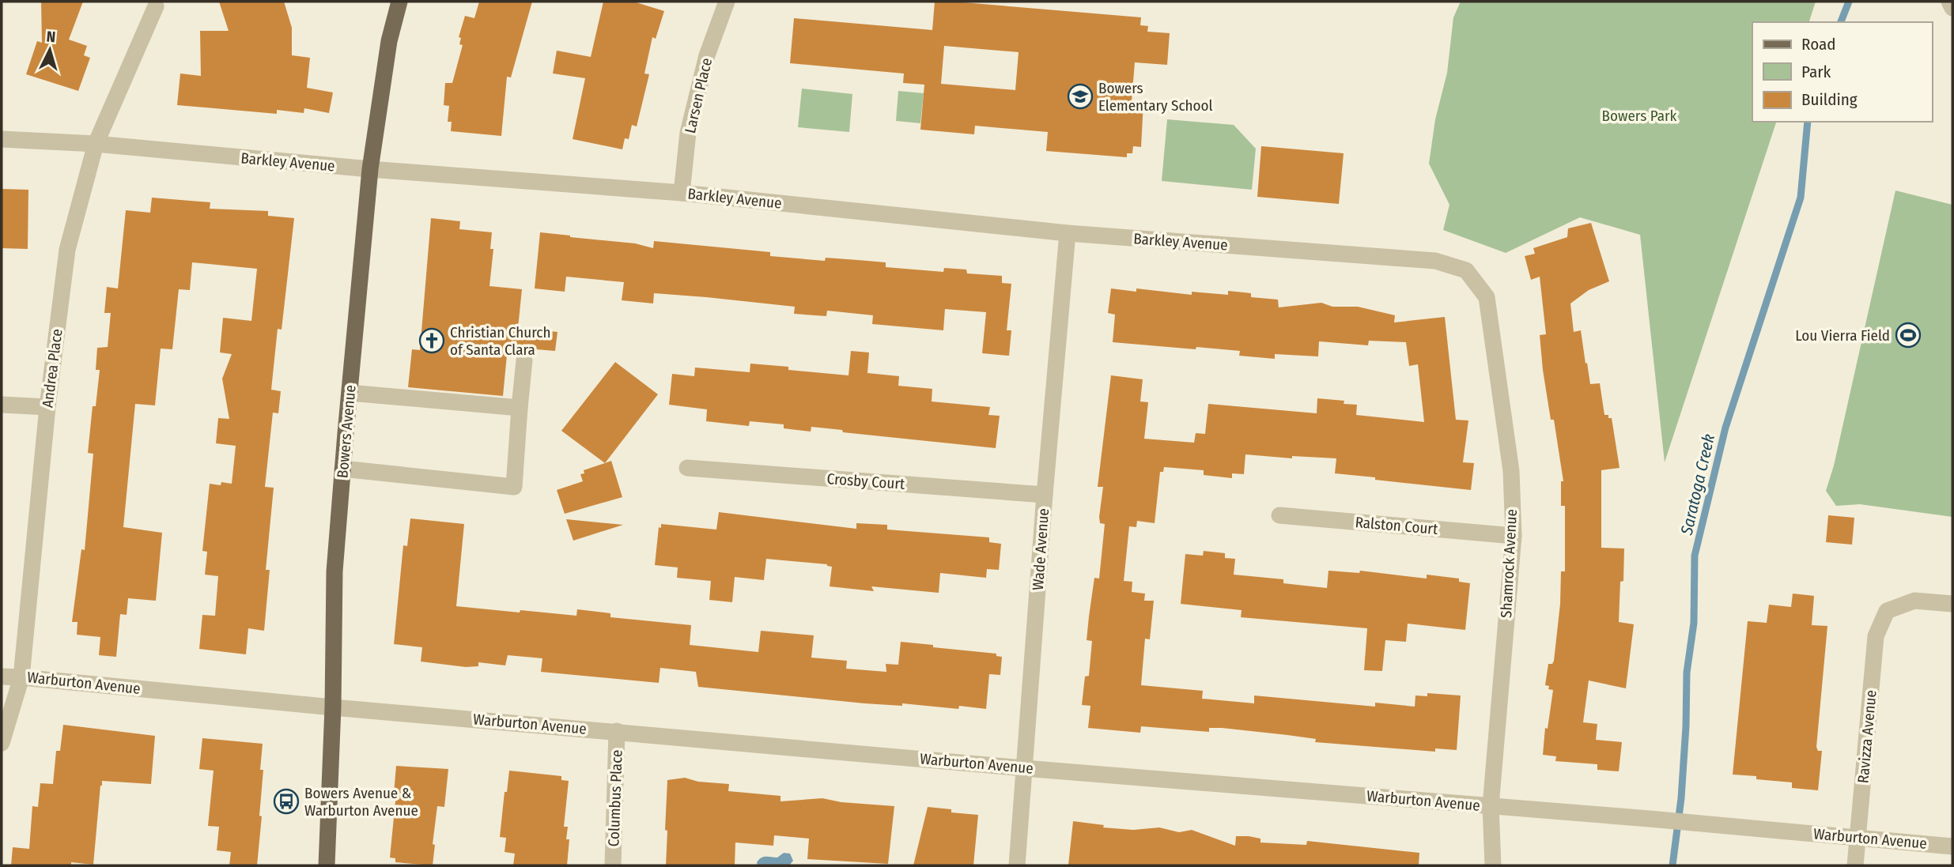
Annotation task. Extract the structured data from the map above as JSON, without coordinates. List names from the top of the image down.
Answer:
{
  "streets": {
    "main road": ["Bowers Avenue"],
    "street": [
      "Larsen Place",
      "Barkley Avenue",
      "Andrea Place",
      "Crosby Court",
      "Ralston Court",
      "Wade Avenue",
      "Shamrock Avenue",
      "Warburton Avenue",
      "Ravizza Avenue",
      "Columbus Place"
    ]
  },
  "crossings": [
    ["Larsen Place", "Barkley Avenue"],
    ["Barkley Avenue", "Andrea Place"],
    ["Barkley Avenue", "Bowers Avenue"],
    ["Barkley Avenue", "Wade Avenue"],
    ["Barkley Avenue", "Shamrock Avenue"],
    ["Andrea Place", "Warburton Avenue"],
    ["Bowers Avenue", "Warburton Avenue"],
    ["Crosby Court", "Wade Avenue"],
    ["Ralston Court", "Shamrock Avenue"],
    ["Wade Avenue", "Warburton Avenue"],
    ["Shamrock Avenue", "Warburton Avenue"],
    ["Warburton Avenue", "Ravizza Avenue"],
    ["Warburton Avenue", "Columbus Place"]
  ],
  "water": ["Saratoga Creek"],
  "parks": ["Bowers Park"],
  "places": {
    "school or university": ["Bowers Elementary School"],
    "sports": ["Lou Vierra Field"],
    "church": ["Christian Church of Santa Clara"],
    "bus stop": ["Bowers Avenue & Warburton Avenue"]
  },
  "legend": ["Road", "Park", "Building"],
  "north": "top"
}
